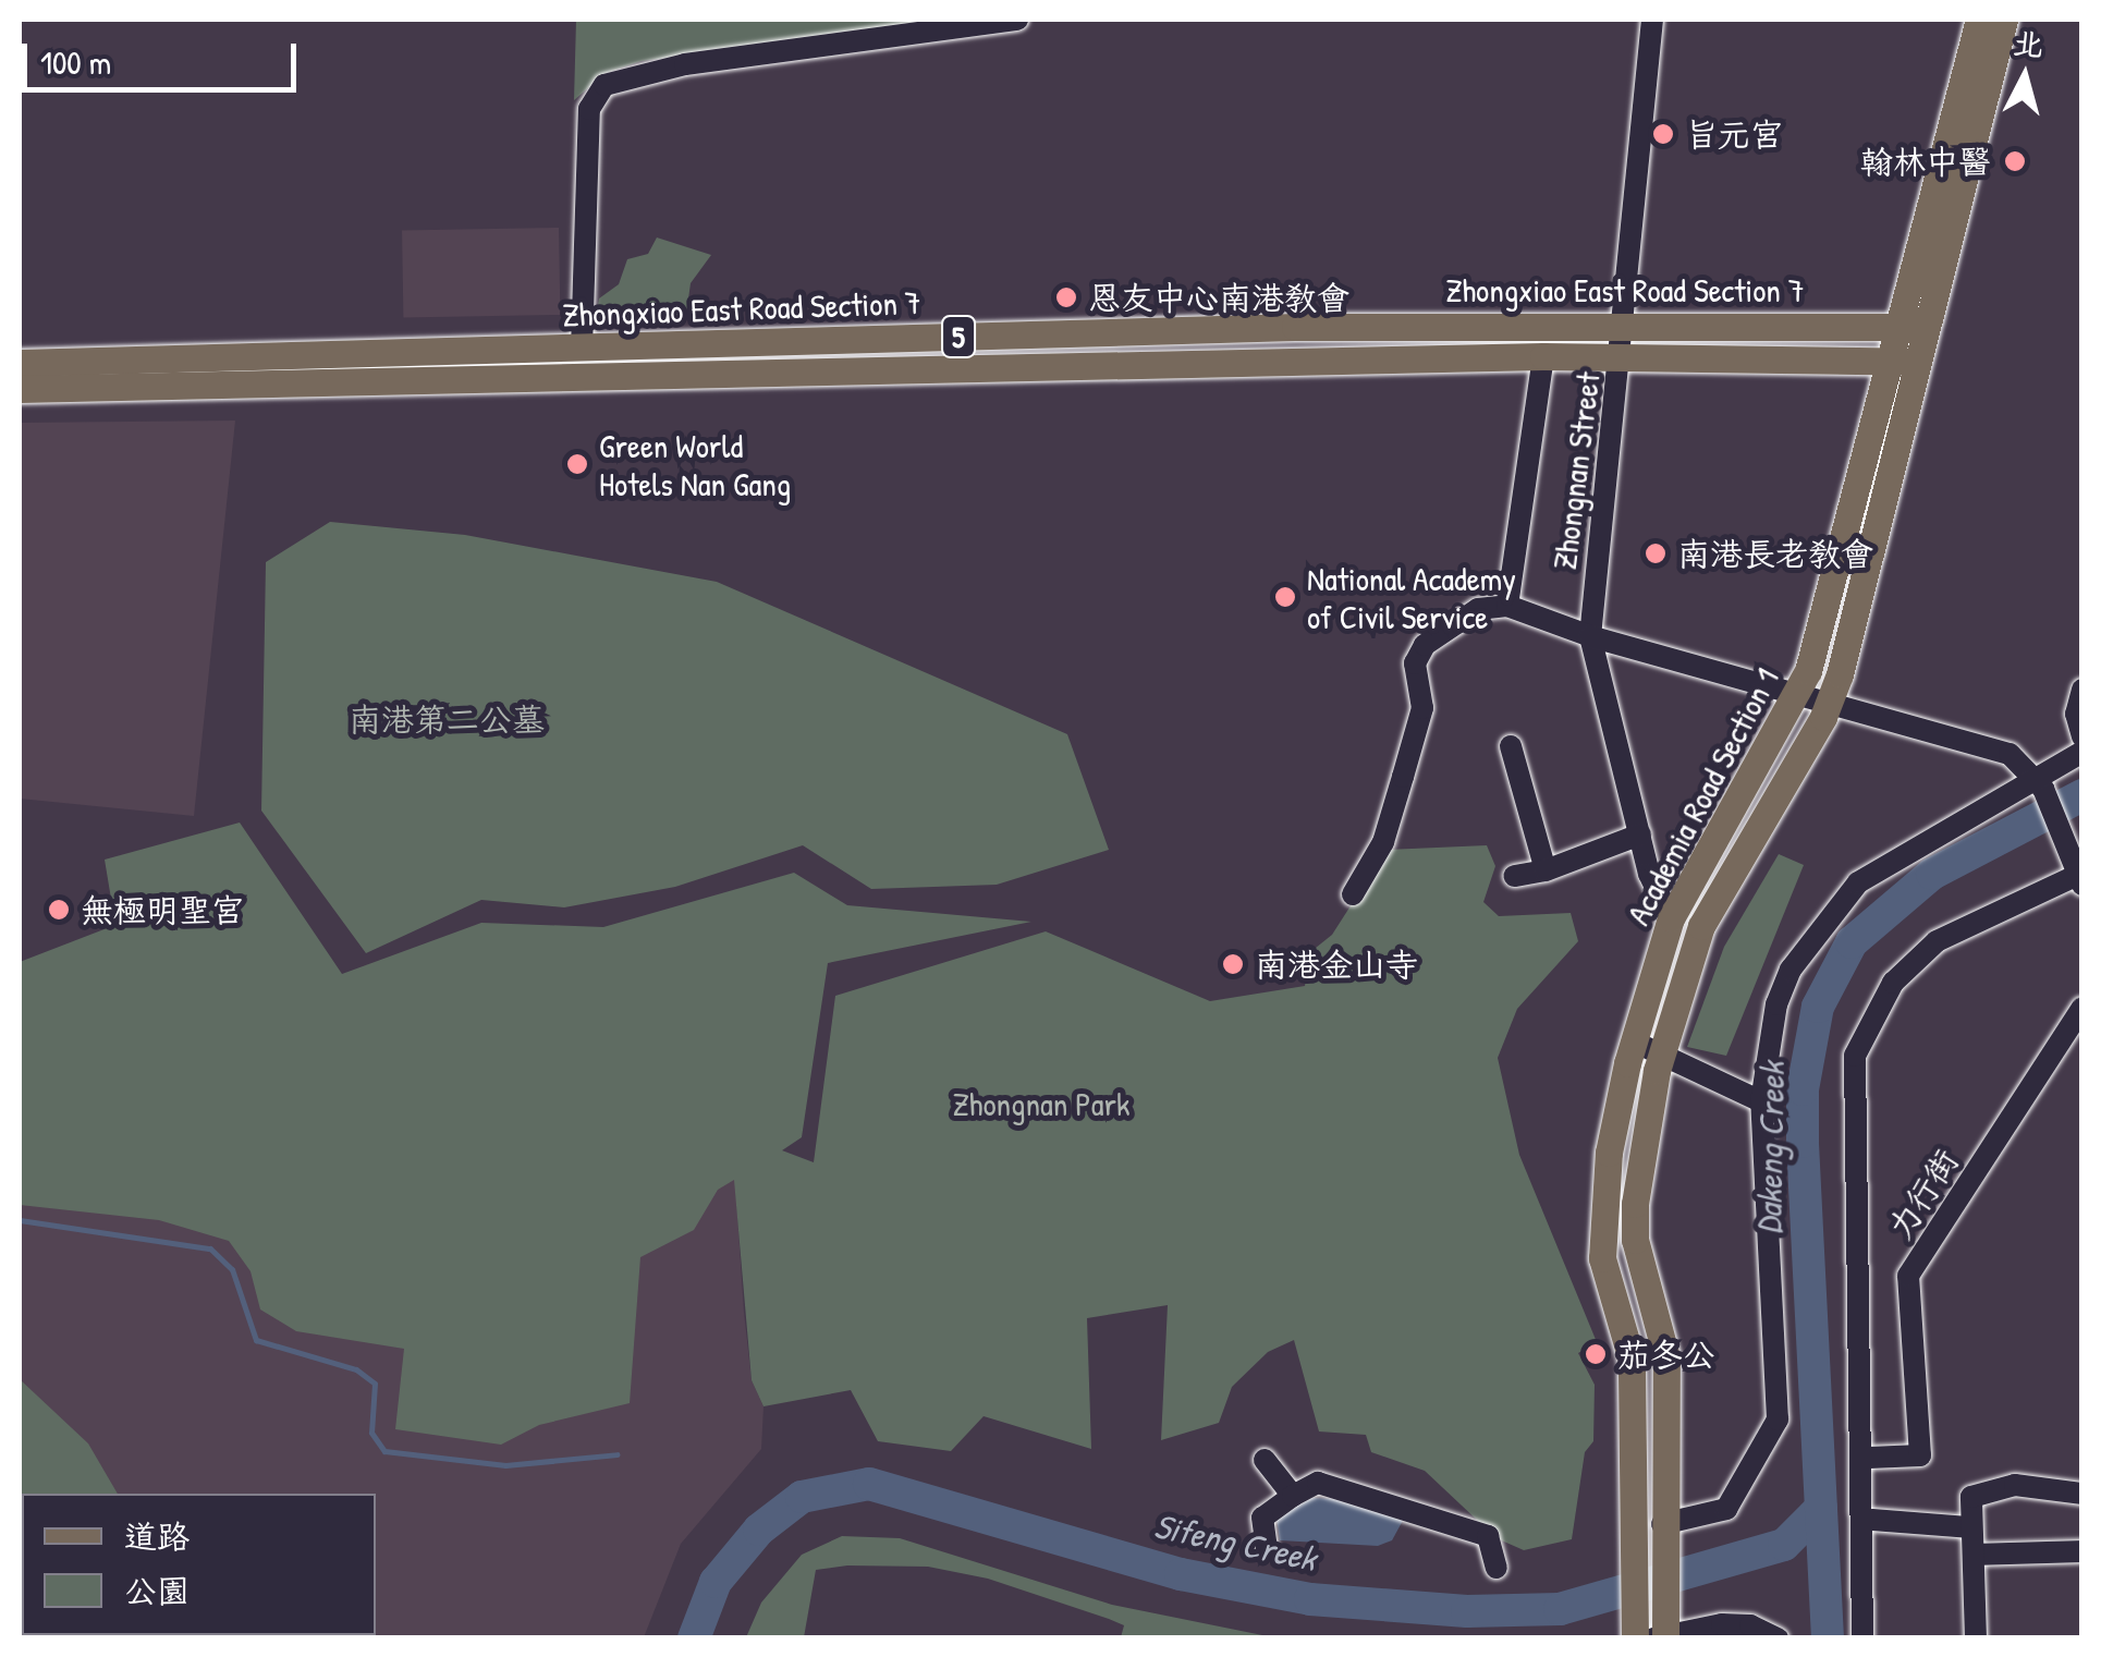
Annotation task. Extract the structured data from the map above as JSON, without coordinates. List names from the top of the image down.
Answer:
{
  "streets": {
    "main road": ["Zhongxiao East Road Section 7", "5", "Academia Road Section 1"],
    "street": ["Zhongnan Street", "力行街"]
  },
  "crossings": [
    ["Zhongxiao East Road Section 7", "Zhongnan Street"],
    ["Zhongxiao East Road Section 7", "Academia Road Section 1"],
    ["Zhongnan Street", "Academia Road Section 1"]
  ],
  "water": ["Dakeng Creek", "Sifeng Creek"],
  "parks": ["南港第二公墓", "Zhongnan Park"],
  "places": [
    "旨元宮",
    "翰林中醫",
    "恩友中心南港教會",
    "Green World Hotels Nan Gang",
    "南港長老教會",
    "National Academy of Civil Service",
    "無極明聖宮",
    "南港金山寺",
    "茄冬公"
  ],
  "legend": ["道路", "公園"],
  "scale_bar": "100 m",
  "north": "top"
}
